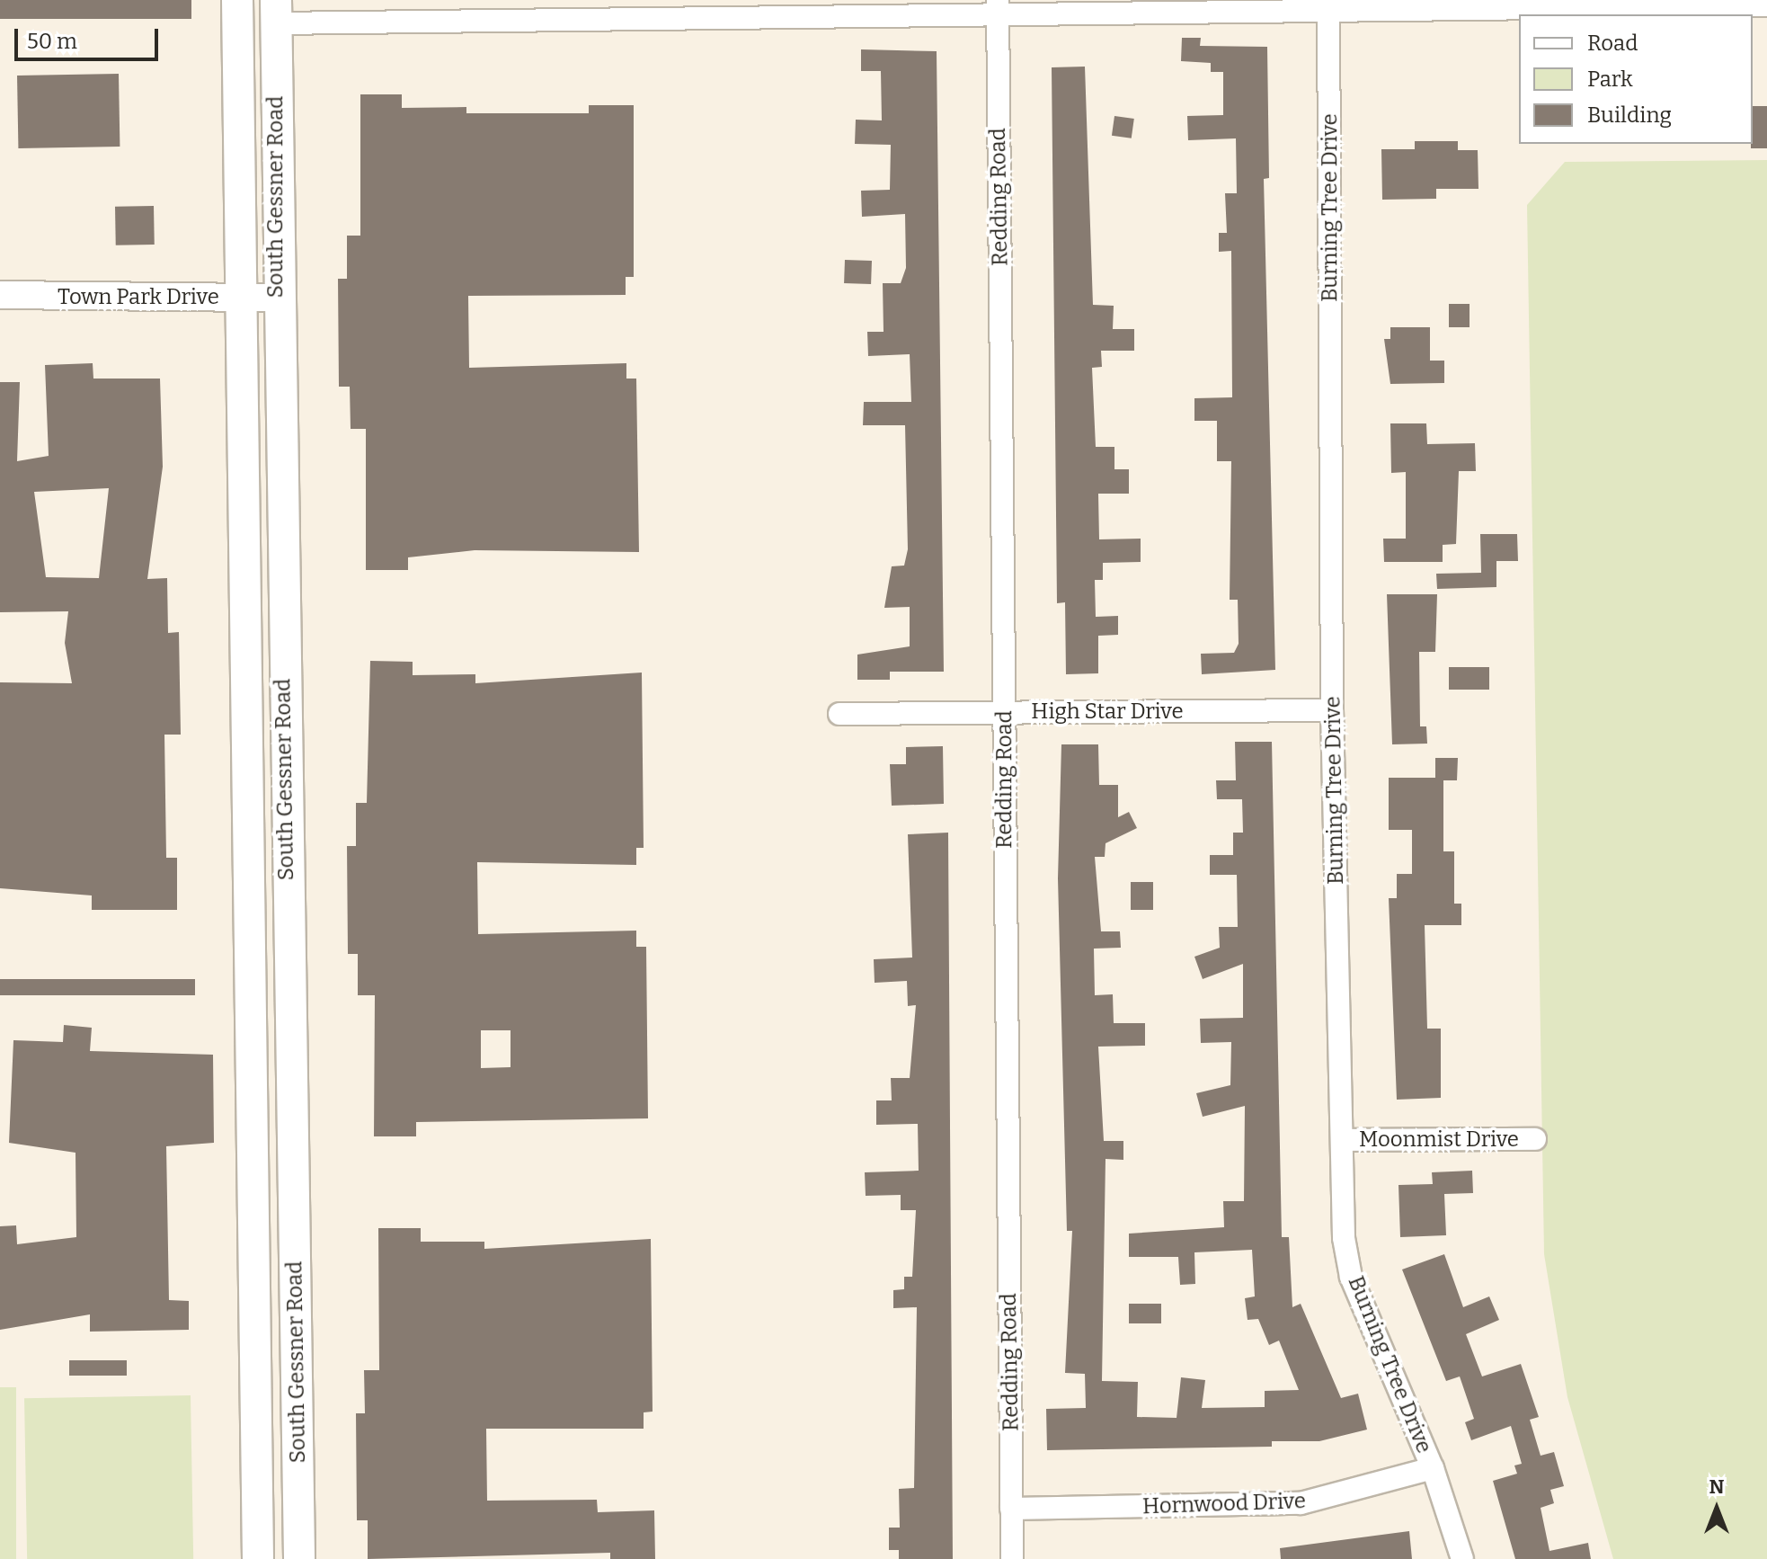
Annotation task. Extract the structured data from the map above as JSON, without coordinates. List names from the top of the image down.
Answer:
{
  "streets": {
    "main road": ["South Gessner Road"],
    "street": [
      "Redding Road",
      "Burning Tree Drive",
      "Town Park Drive",
      "High Star Drive",
      "Moonmist Drive",
      "Hornwood Drive"
    ]
  },
  "crossings": [
    ["South Gessner Road", "Town Park Drive"],
    ["Redding Road", "High Star Drive"],
    ["Redding Road", "Hornwood Drive"],
    ["Burning Tree Drive", "High Star Drive"],
    ["Burning Tree Drive", "Moonmist Drive"],
    ["Burning Tree Drive", "Hornwood Drive"]
  ],
  "legend": ["Road", "Park", "Building"],
  "scale_bar": "50 m",
  "north": "top"
}
